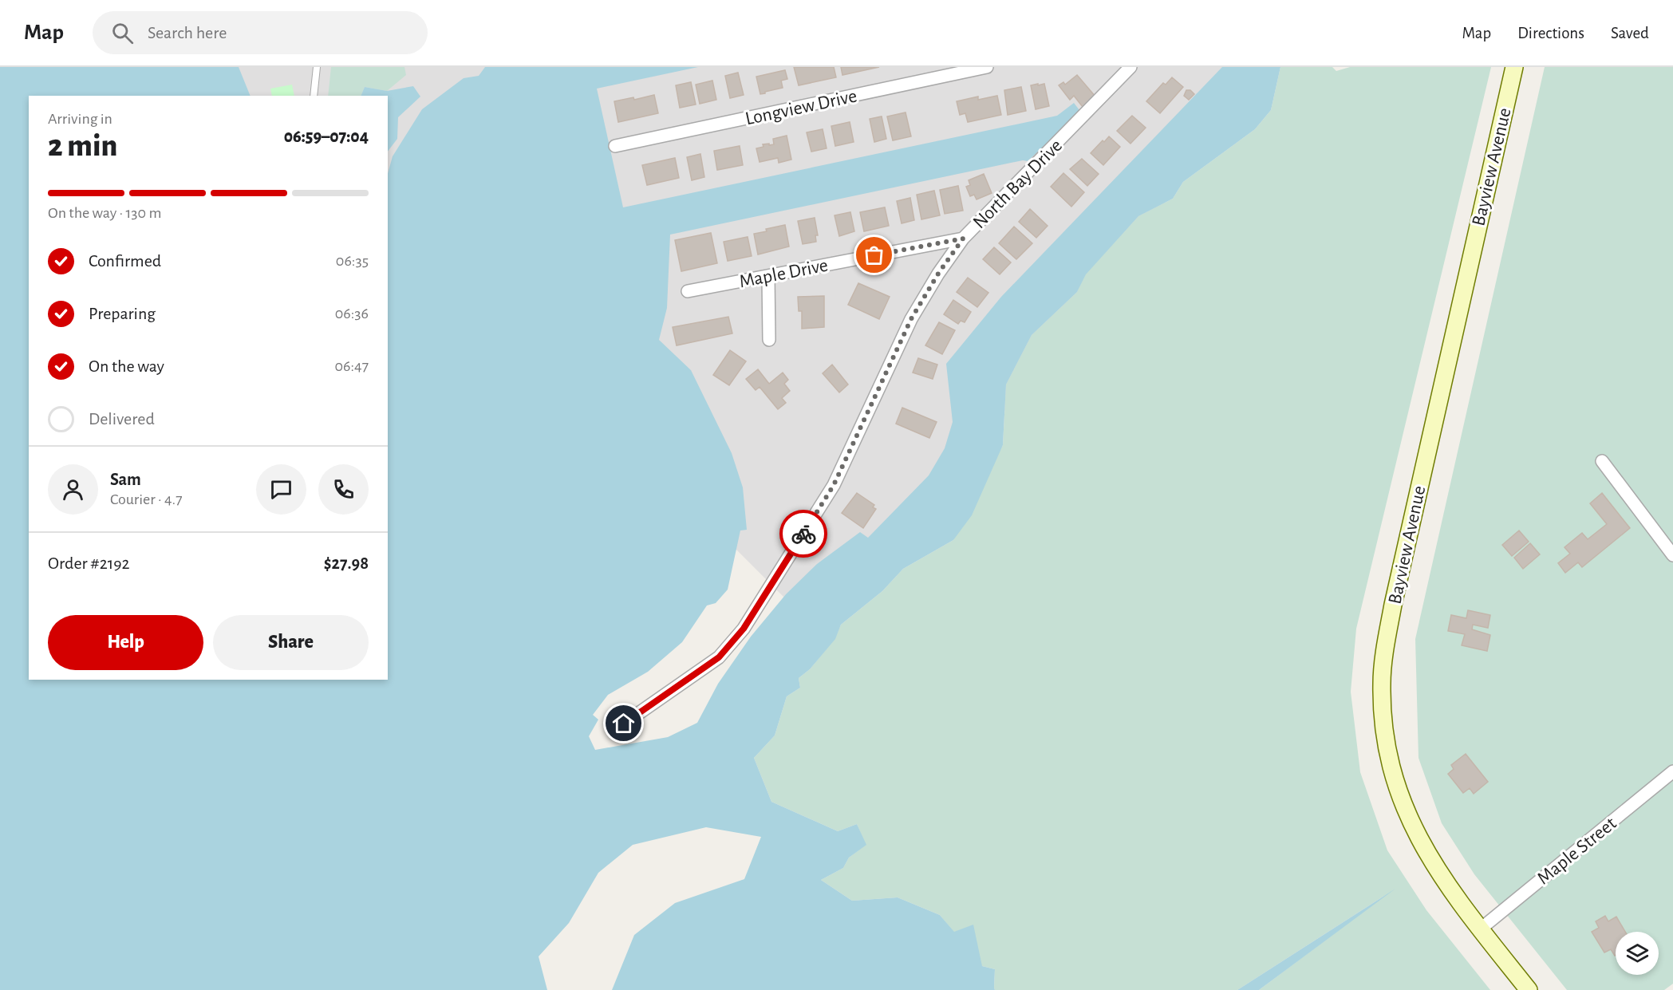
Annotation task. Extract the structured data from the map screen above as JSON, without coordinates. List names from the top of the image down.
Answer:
{
  "streets": {
    "main road": ["Bayview Avenue"],
    "street": [
      "Longview Drive",
      "North Bay Drive",
      "Maple Drive",
      "Maple Street"
    ]
  },
  "crossings": [
    ["Bayview Avenue", "Maple Street"],
    ["North Bay Drive", "Maple Drive"]
  ],
  "page": {
    "header": "Map",
    "search": "Search here",
    "nav": ["Map", "Directions", "Saved"],
    "heading": ["2 min", "Arriving in", "06:59–07:04"],
    "panel": [
      "Sam",
      "Courier · 4.7",
      "Order #2192",
      "$27.98"
    ],
    "bar": "On the way · 130 m",
    "list": [
      ["Confirmed", "06:35"],
      ["Preparing", "06:36"],
      ["On the way", "06:47"],
      "Delivered"
    ],
    "buttons": ["Help", "Share"]
  }
}
